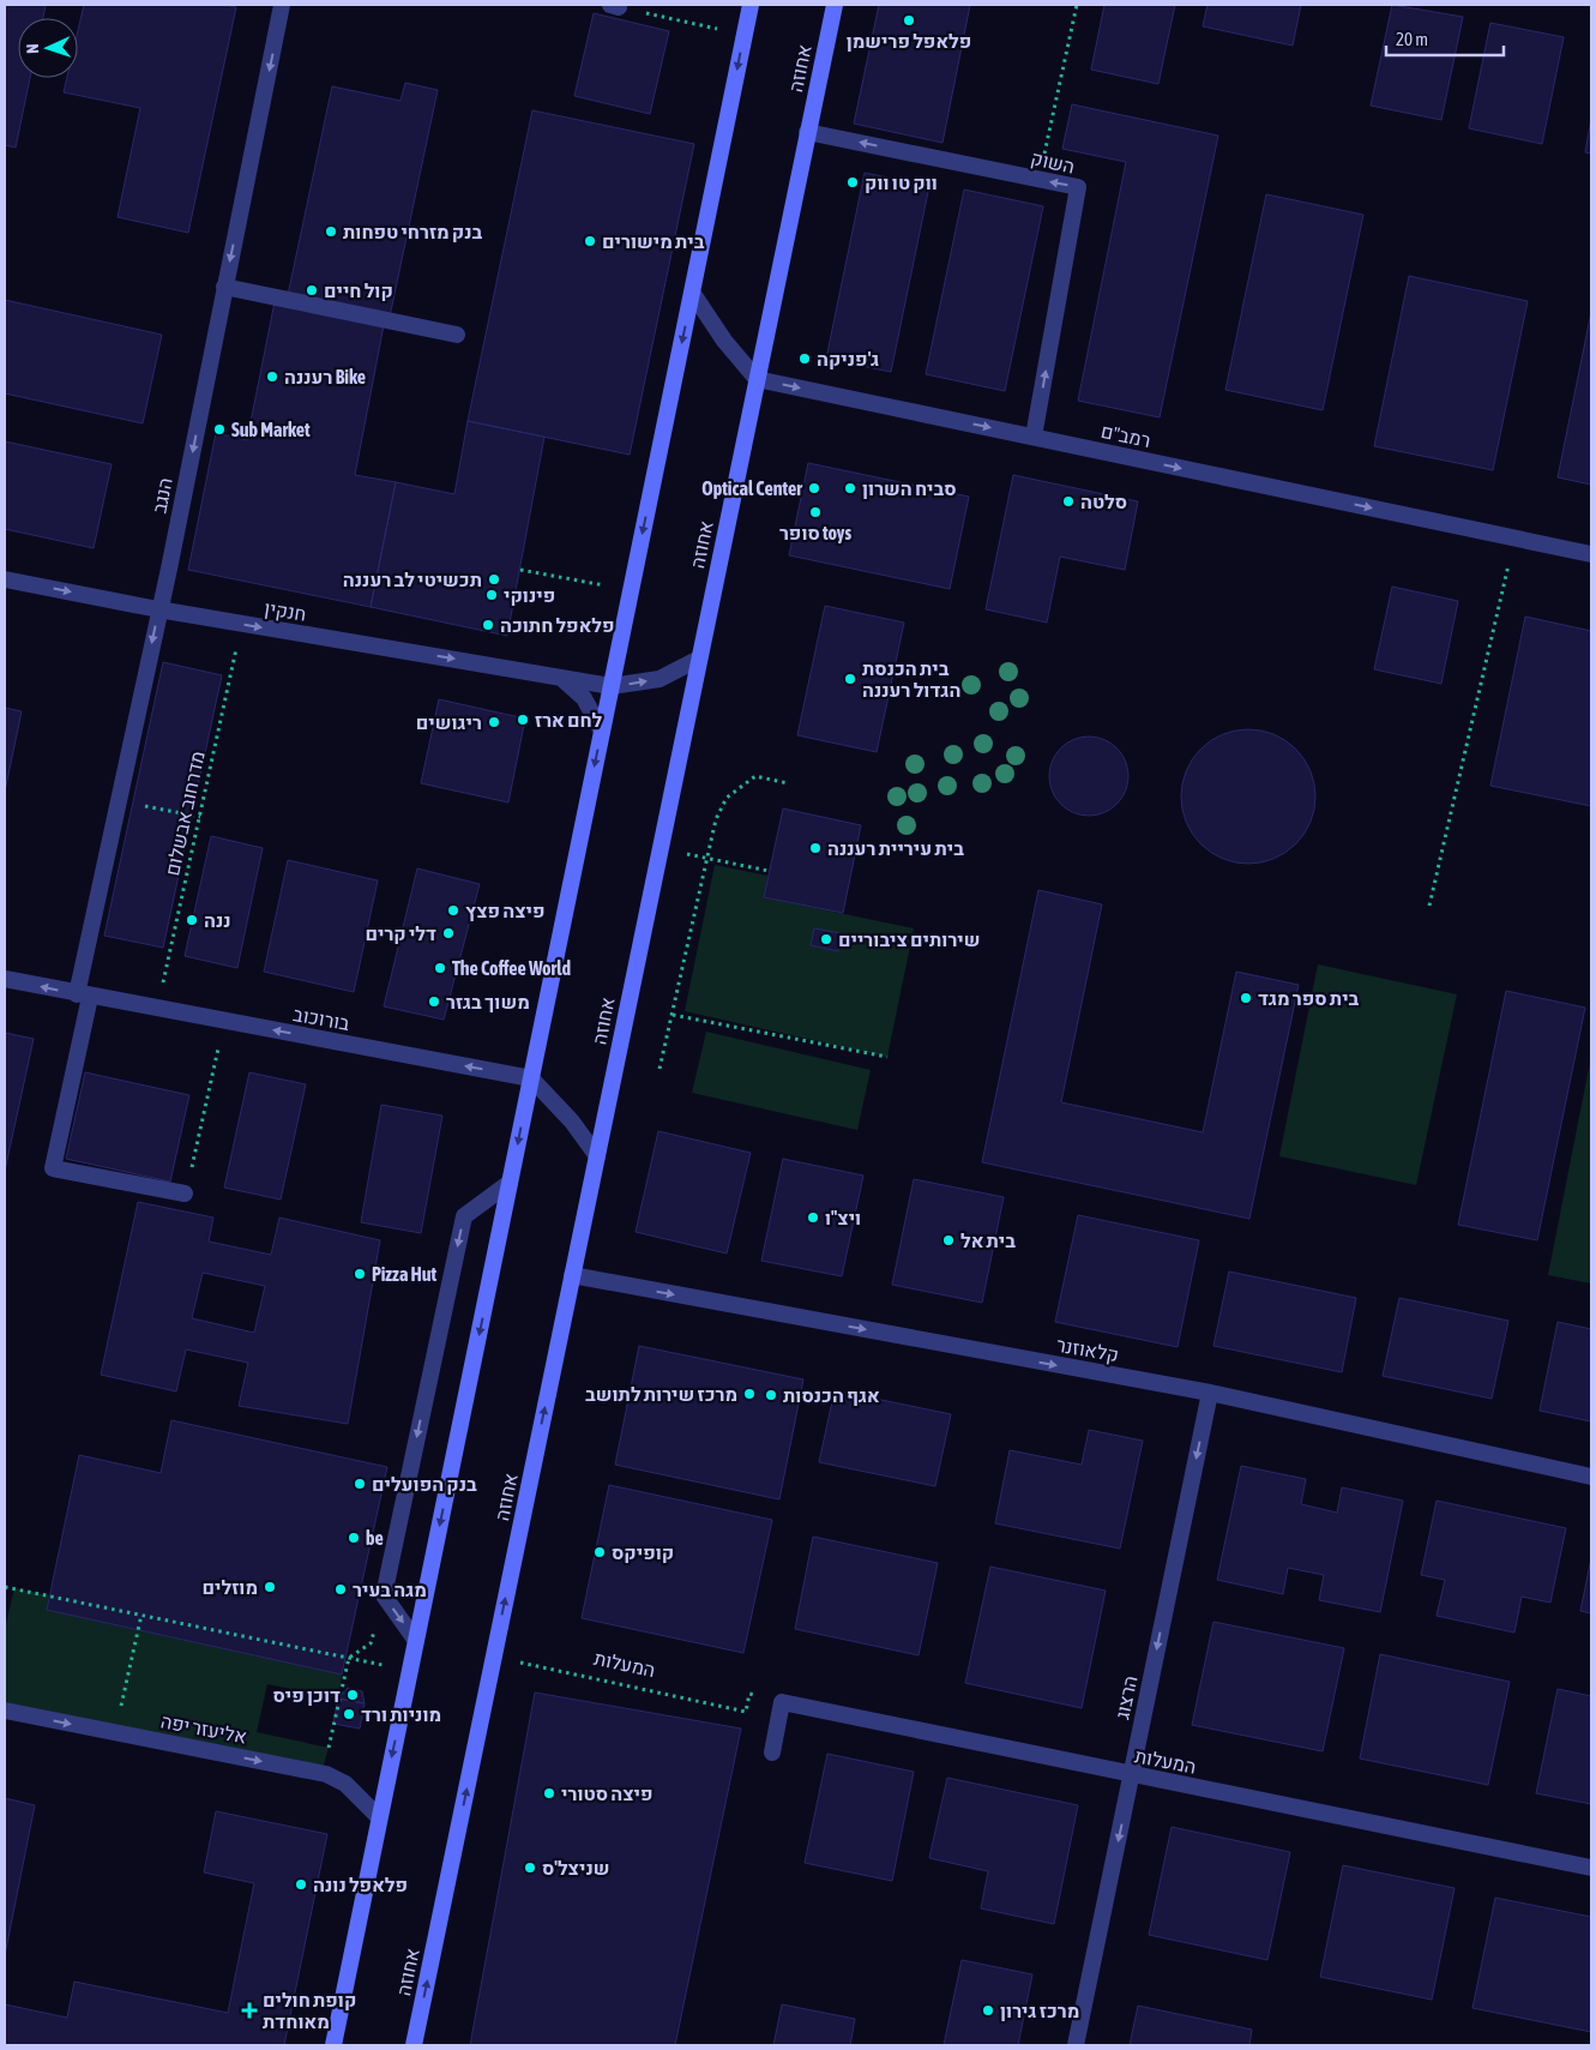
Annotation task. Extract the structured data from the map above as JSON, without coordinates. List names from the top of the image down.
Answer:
{
  "streets": {
    "main road": ["אחוזה"],
    "street": [
      "השוק",
      "רמב\"ם",
      "הנגב",
      "חנקין",
      "בורוכוב",
      "קלאוזנר",
      "המעלות",
      "הרצוג",
      "אליעזר יפה"
    ],
    "path": ["מדרחוב אבשלום"]
  },
  "crossings": [
    ["אחוזה", "השוק"],
    ["אחוזה", "רמב\"ם"],
    ["אחוזה", "חנקין"],
    ["אחוזה", "קלאוזנר"],
    ["אחוזה", "המעלות"],
    ["השוק", "רמב\"ם"],
    ["הנגב", "חנקין"],
    ["הנגב", "בורוכוב"],
    ["חנקין", "מדרחוב אבשלום"],
    ["מדרחוב אבשלום", "בורוכוב"],
    ["קלאוזנר", "הרצוג"],
    ["המעלות", "הרצוג"]
  ],
  "one_way": [
    "רמב\"ם",
    "הנגב",
    "חנקין",
    "בורוכוב",
    "קלאוזנר",
    "הרצוג",
    "אליעזר יפה"
  ],
  "places": {
    "other": [
      "פלאפל פרישמן",
      "ווק טו ווק",
      "בנק מזרחי טפחות",
      "בית מישורים",
      "קול חיים",
      "ג'פניקה",
      "רעננה Bike",
      "Sub Market",
      "Optical Center",
      "סביח השרון",
      "סלטה",
      "סופר toys",
      "תכשיטי לב רעננה",
      "פינוקי",
      "פלאפל חתוכה",
      "בית הכנסת הגדול רעננה",
      "לחם ארז",
      "ריגושים",
      "בית עיריית רעננה",
      "פיצה פצץ",
      "ננה",
      "דלי קרים",
      "שירותים ציבוריים",
      "The Coffee World",
      "בית ספר מגד",
      "משוך בגזר",
      "ויצ\"ו",
      "בית אל",
      "Pizza Hut",
      "מרכז שירות לתושב",
      "אגף הכנסות",
      "בנק הפועלים",
      "be",
      "קופיקס",
      "מוזלים",
      "מגה בעיר",
      "דוכן פיס",
      "מוניות ורד",
      "פיצה סטורי",
      "שניצל'ס",
      "פלאפל נונה",
      "מרכז גירון"
    ],
    "health": ["קופת חולים מאוחדת"]
  },
  "scale_bar": "20 m",
  "north": "left"
}
